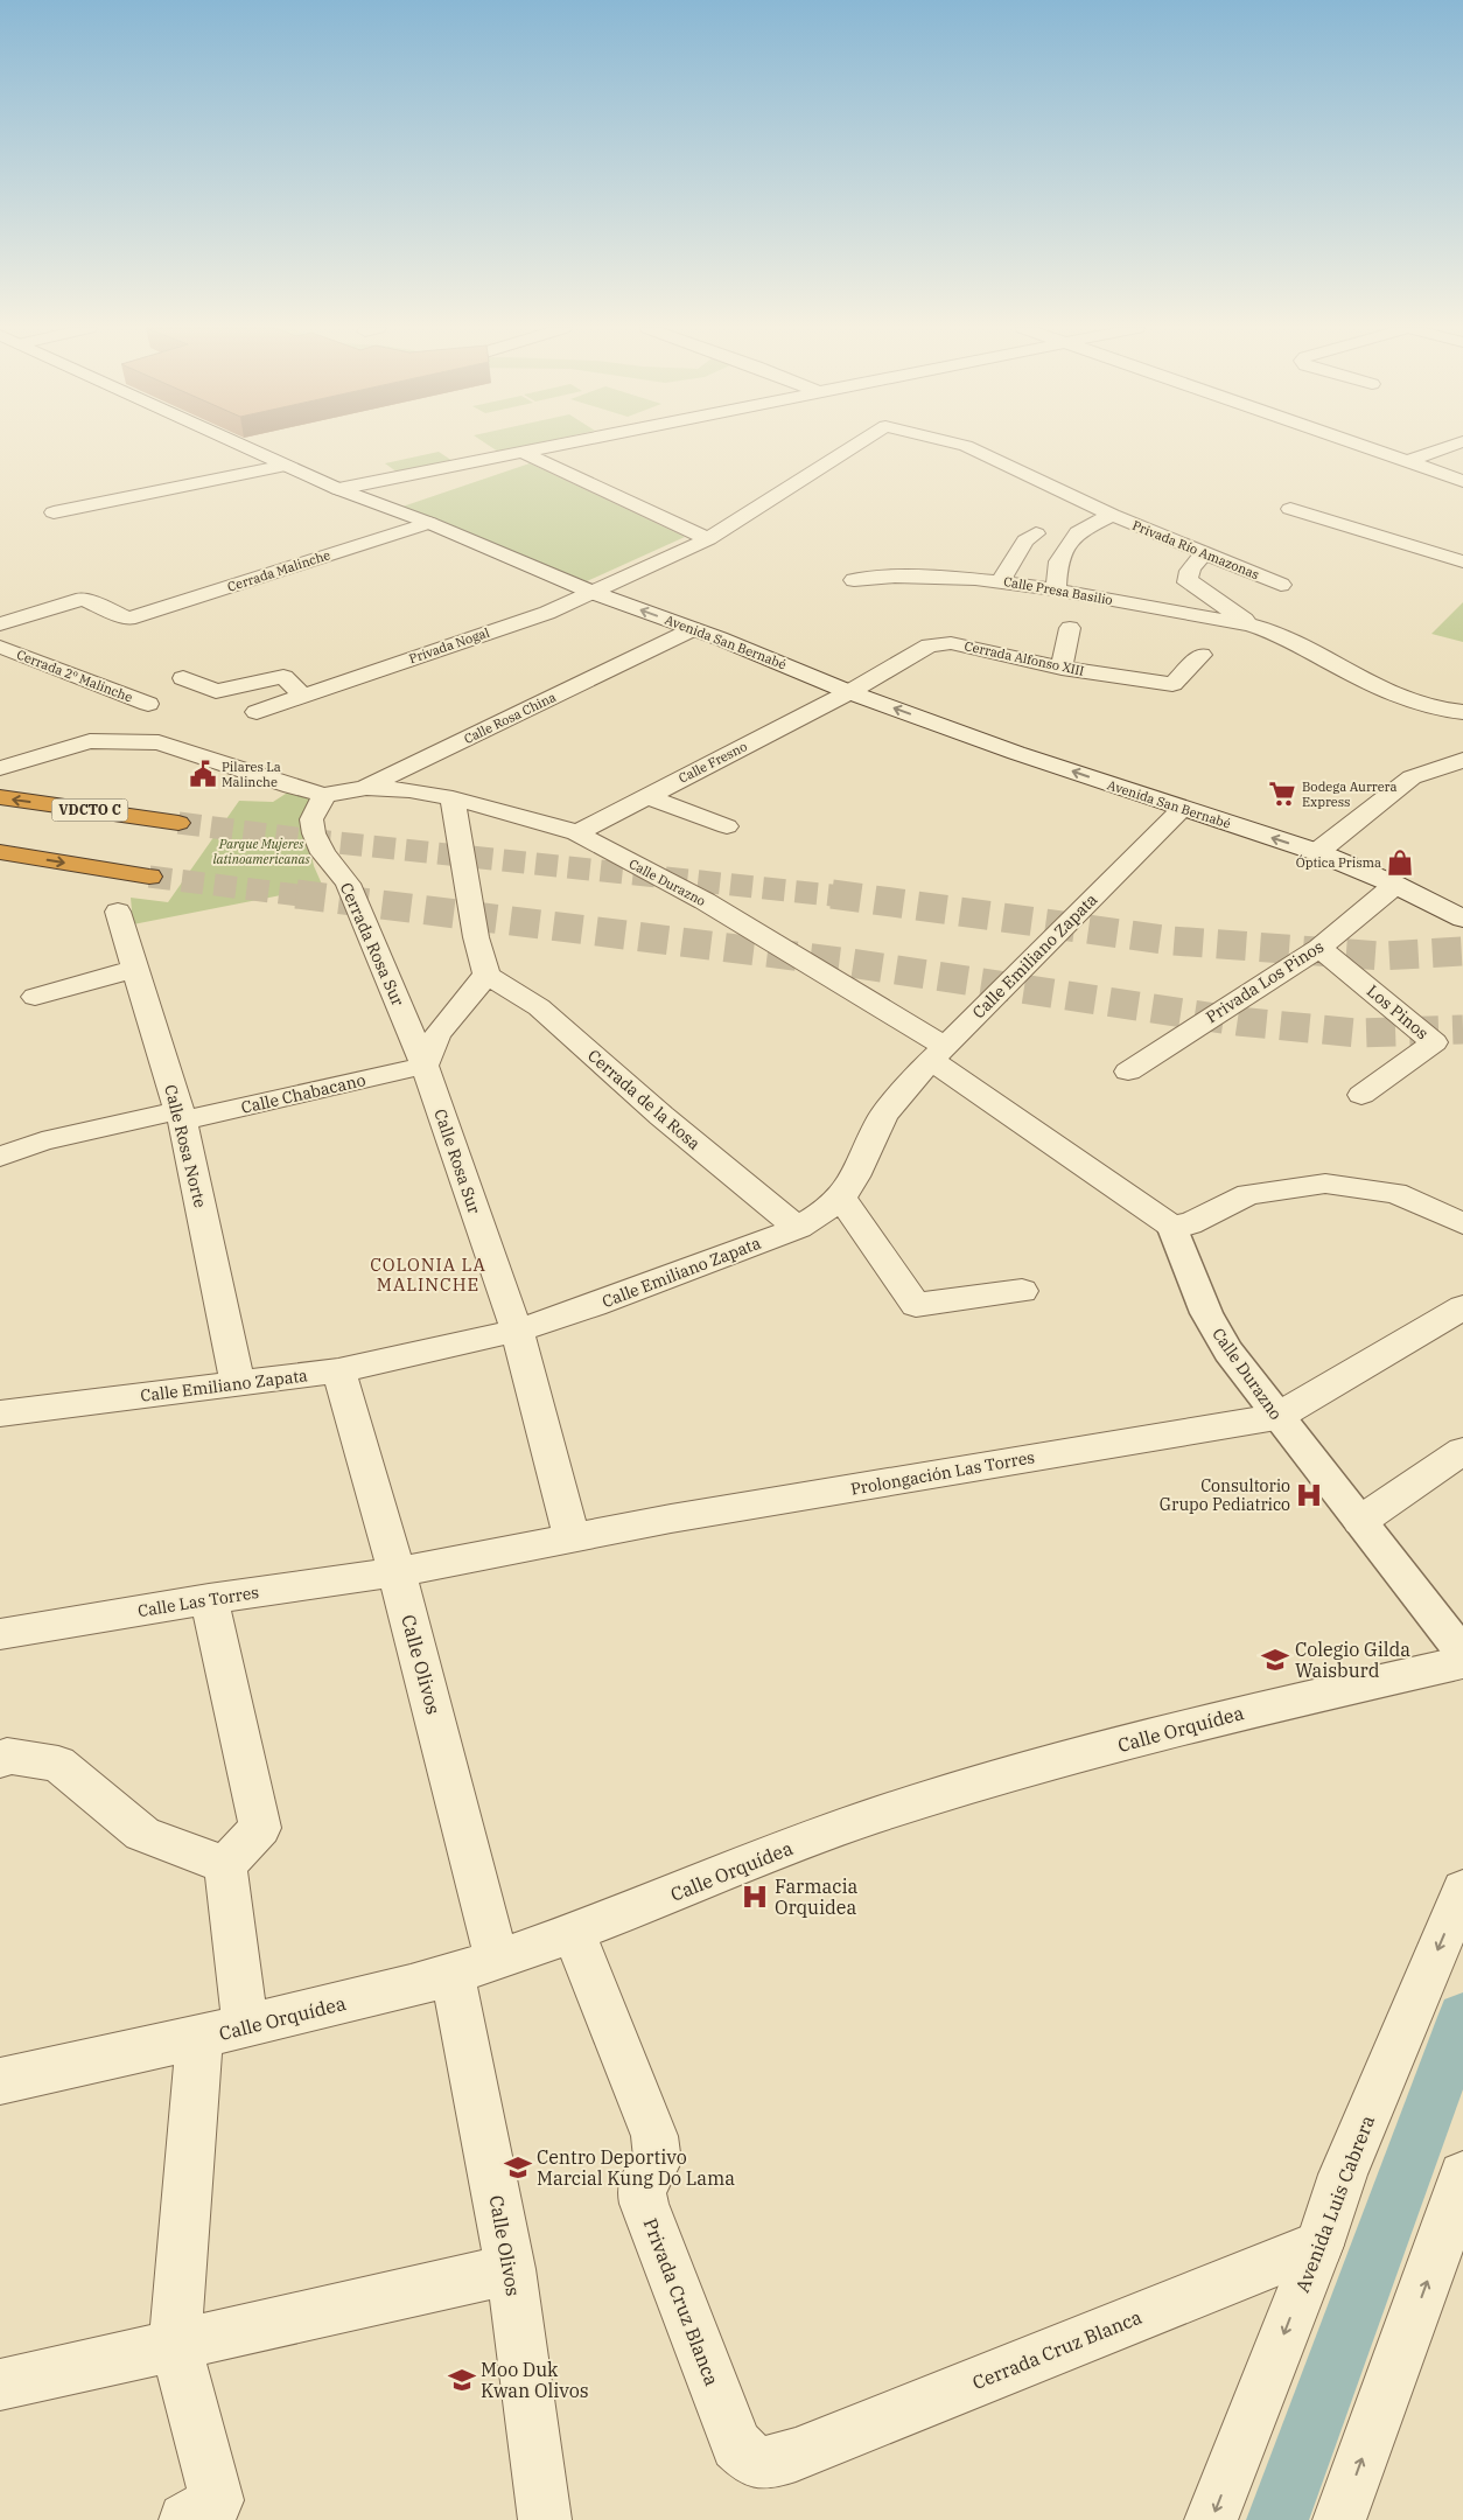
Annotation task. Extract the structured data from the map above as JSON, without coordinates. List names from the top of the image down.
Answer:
{
  "streets": {
    "highway": ["VDCTO C"],
    "street": [
      "Privada Río Amazonas",
      "Cerrada Malinche",
      "Calle Presa Basilio",
      "Avenida San Bernabé",
      "Privada Nogal",
      "Cerrada Alfonso XIII",
      "Cerrada 2º Malinche",
      "Calle Rosa China",
      "Calle Fresno",
      "Calle Durazno",
      "Cerrada Rosa Sur",
      "Calle Emiliano Zapata",
      "Privada Los Pinos",
      "Los Pinos",
      "Calle Chabacano",
      "Cerrada de la Rosa",
      "Calle Rosa Norte",
      "Calle Rosa Sur",
      "Prolongación Las Torres",
      "Calle Las Torres",
      "Calle Olivos",
      "Calle Orquídea",
      "Avenida Luis Cabrera",
      "Privada Cruz Blanca",
      "Cerrada Cruz Blanca"
    ]
  },
  "crossings": [
    ["Privada Río Amazonas", "Calle Presa Basilio"],
    ["Cerrada Malinche", "Avenida San Bernabé"],
    ["Avenida San Bernabé", "Privada Nogal"],
    ["Avenida San Bernabé", "Cerrada Alfonso XIII"],
    ["Avenida San Bernabé", "Calle Rosa China"],
    ["Avenida San Bernabé", "Calle Fresno"],
    ["Avenida San Bernabé", "Calle Emiliano Zapata"],
    ["Avenida San Bernabé", "Privada Los Pinos"],
    ["Cerrada Alfonso XIII", "Calle Fresno"],
    ["Calle Rosa China", "Calle Durazno"],
    ["Calle Rosa China", "Cerrada Rosa Sur"],
    ["Calle Fresno", "Calle Durazno"],
    ["Calle Durazno", "Calle Emiliano Zapata"],
    ["Calle Durazno", "Prolongación Las Torres"],
    ["Cerrada Rosa Sur", "Calle Chabacano"],
    ["Cerrada Rosa Sur", "Calle Rosa Sur"],
    ["Calle Emiliano Zapata", "Cerrada de la Rosa"],
    ["Calle Emiliano Zapata", "Calle Rosa Norte"],
    ["Calle Emiliano Zapata", "Calle Rosa Sur"],
    ["Calle Emiliano Zapata", "Calle Olivos"],
    ["Privada Los Pinos", "Los Pinos"],
    ["Calle Chabacano", "Calle Rosa Norte"],
    ["Calle Chabacano", "Calle Rosa Sur"],
    ["Calle Rosa Sur", "Prolongación Las Torres"],
    ["Prolongación Las Torres", "Calle Las Torres"],
    ["Prolongación Las Torres", "Calle Olivos"],
    ["Calle Las Torres", "Calle Olivos"],
    ["Calle Olivos", "Calle Orquídea"],
    ["Calle Orquídea", "Privada Cruz Blanca"],
    ["Avenida Luis Cabrera", "Cerrada Cruz Blanca"],
    ["Privada Cruz Blanca", "Cerrada Cruz Blanca"]
  ],
  "one_way": ["Avenida San Bernabé"],
  "districts": ["COLONIA LA MALINCHE"],
  "parks": ["Parque Mujeres latinoamericanas"],
  "places": {
    "public building": ["Pilares La Malinche"],
    "supermarket": ["Bodega Aurrera Express"],
    "shop": ["Óptica Prisma"],
    "hospital": ["Consultorio Grupo Pediatrico", "Farmacia Orquidea"],
    "school or university": ["Colegio Gilda Waisburd", "Centro Deportivo Marcial Kung Do Lama", "Moo Duk Kwan Olivos"]
  }
}
